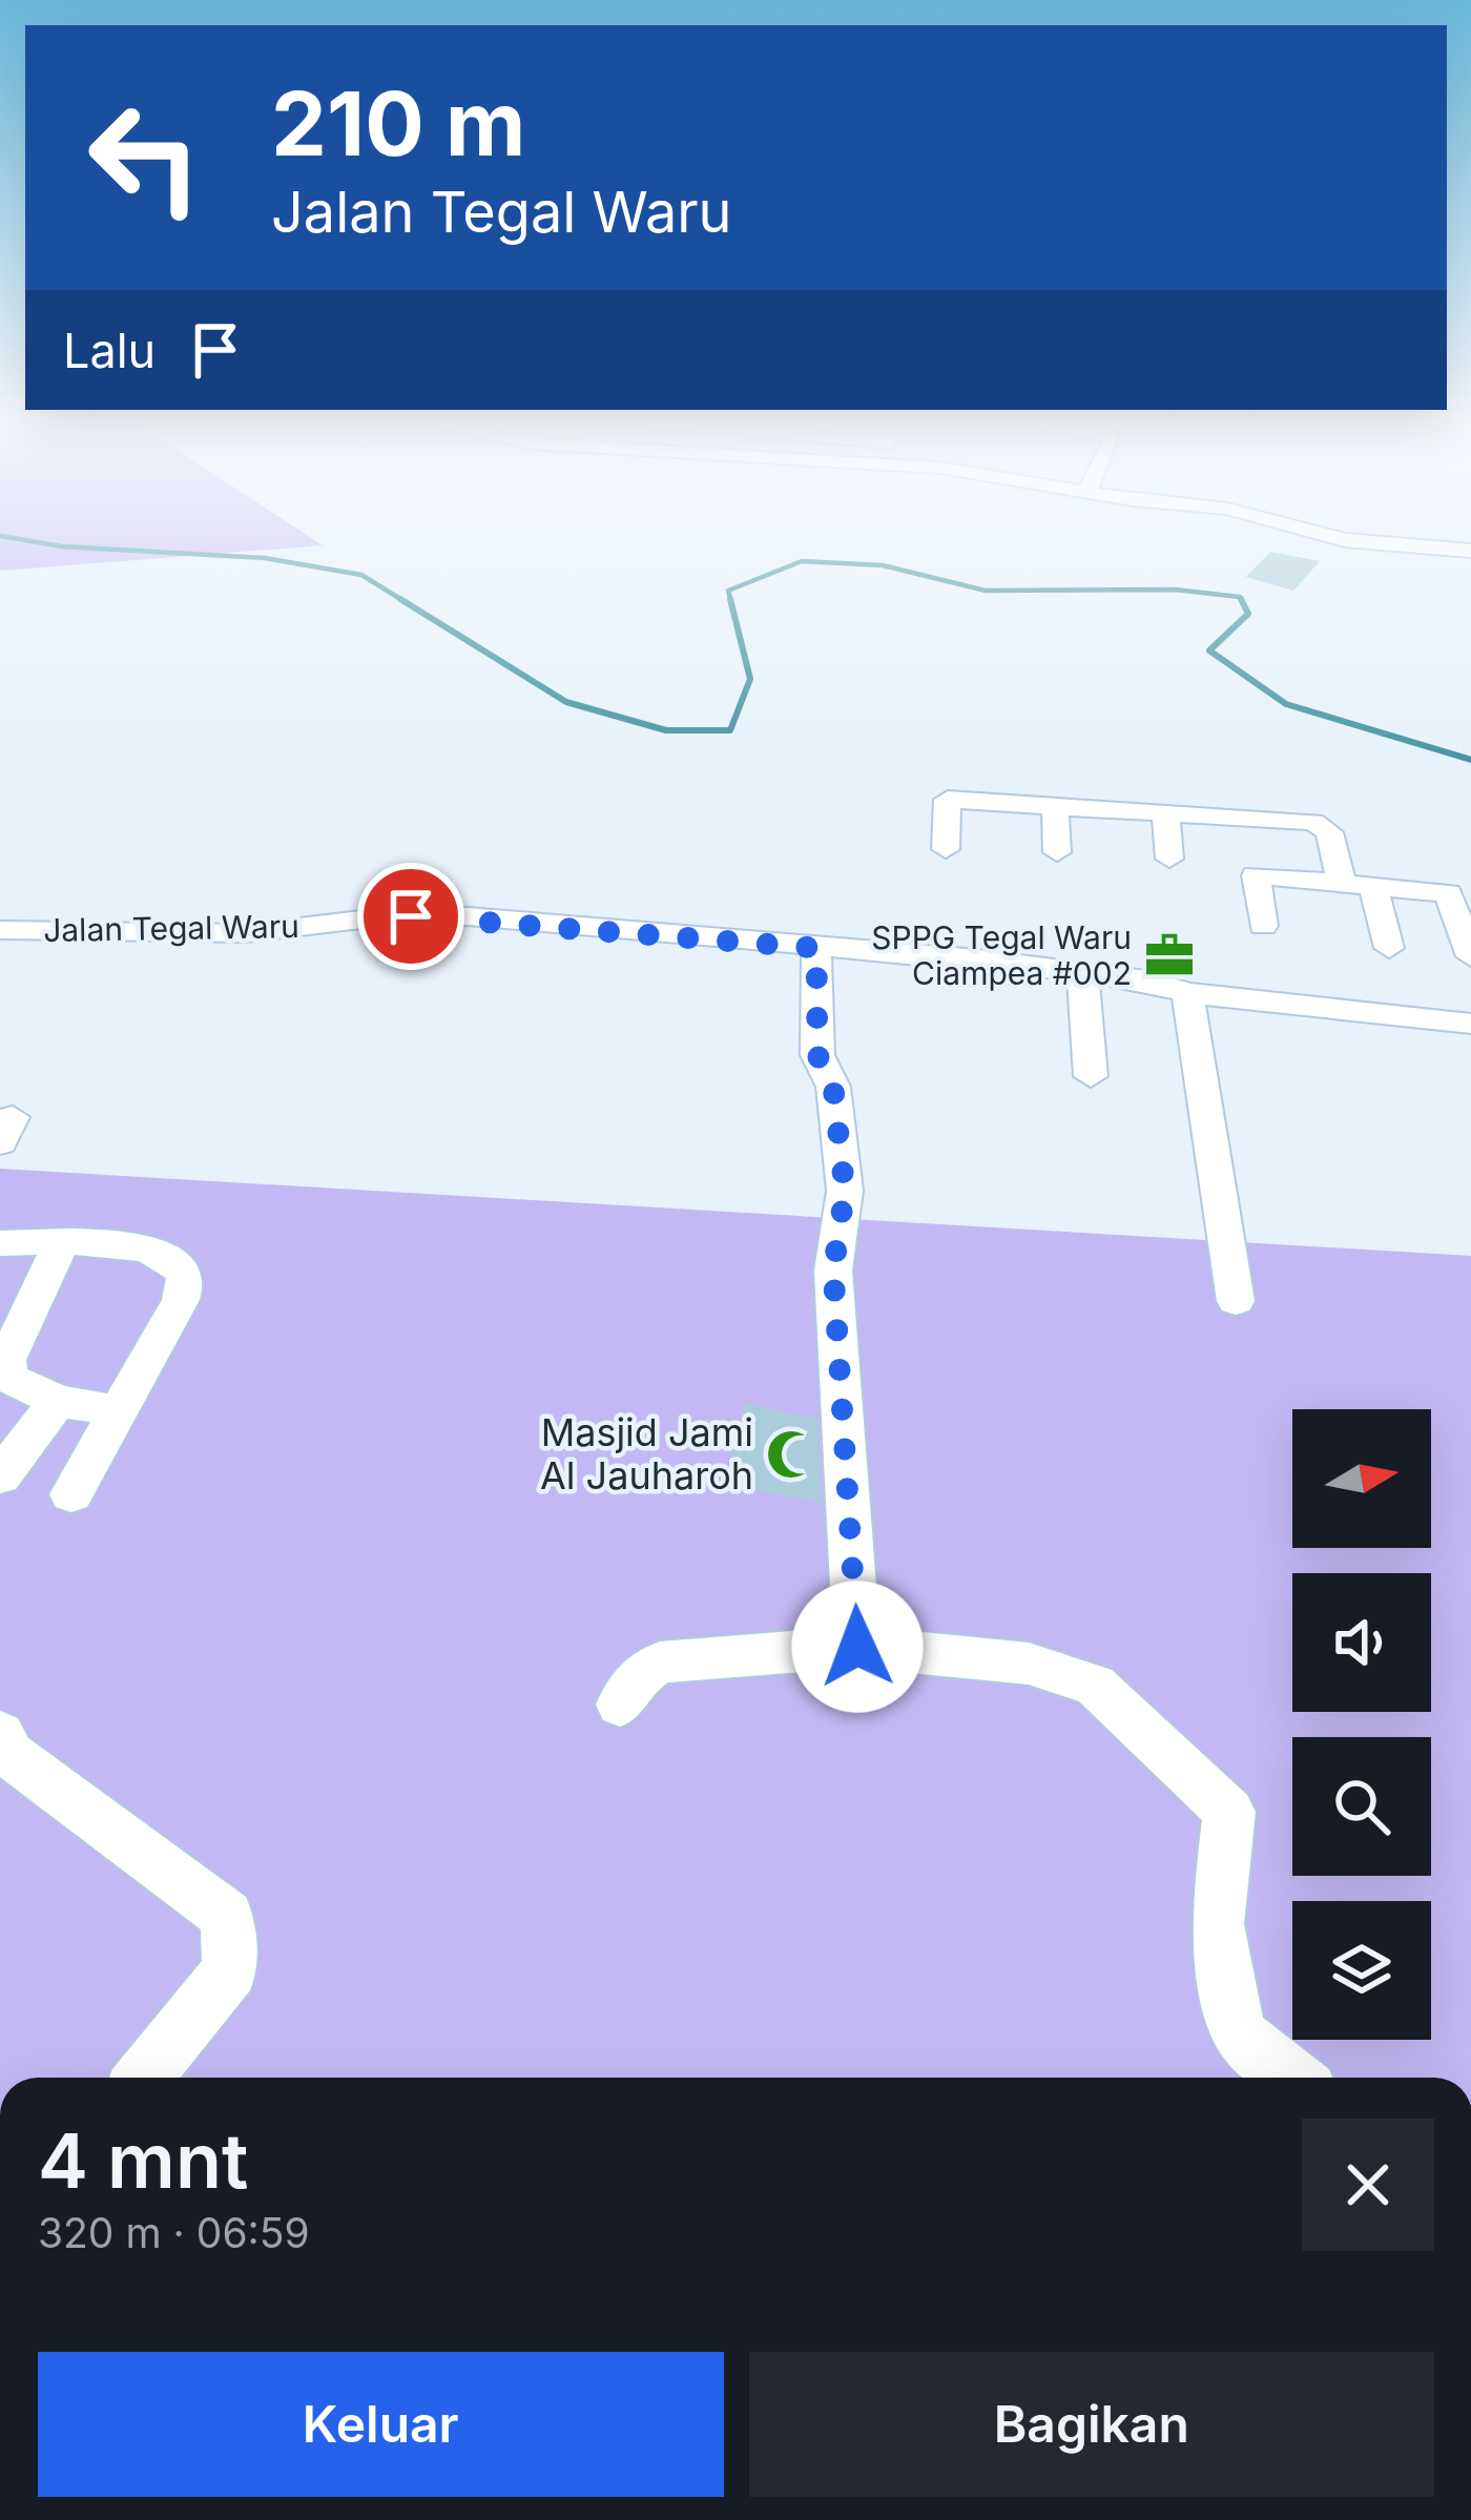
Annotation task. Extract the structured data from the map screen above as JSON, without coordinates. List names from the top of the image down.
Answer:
{
  "streets": {
    "street": ["Jalan Tegal Waru"]
  },
  "places": {
    "office": ["SPPG Tegal Waru Ciampea #002"],
    "mosque": ["Masjid Jami Al Jauharoh"]
  },
  "north": "right",
  "page": {
    "turn": ["210 m", "Jalan Tegal Waru"],
    "then": "Lalu",
    "heading": ["4 mnt", "320 m · 06:59"],
    "buttons": ["Keluar", "Bagikan"]
  }
}
